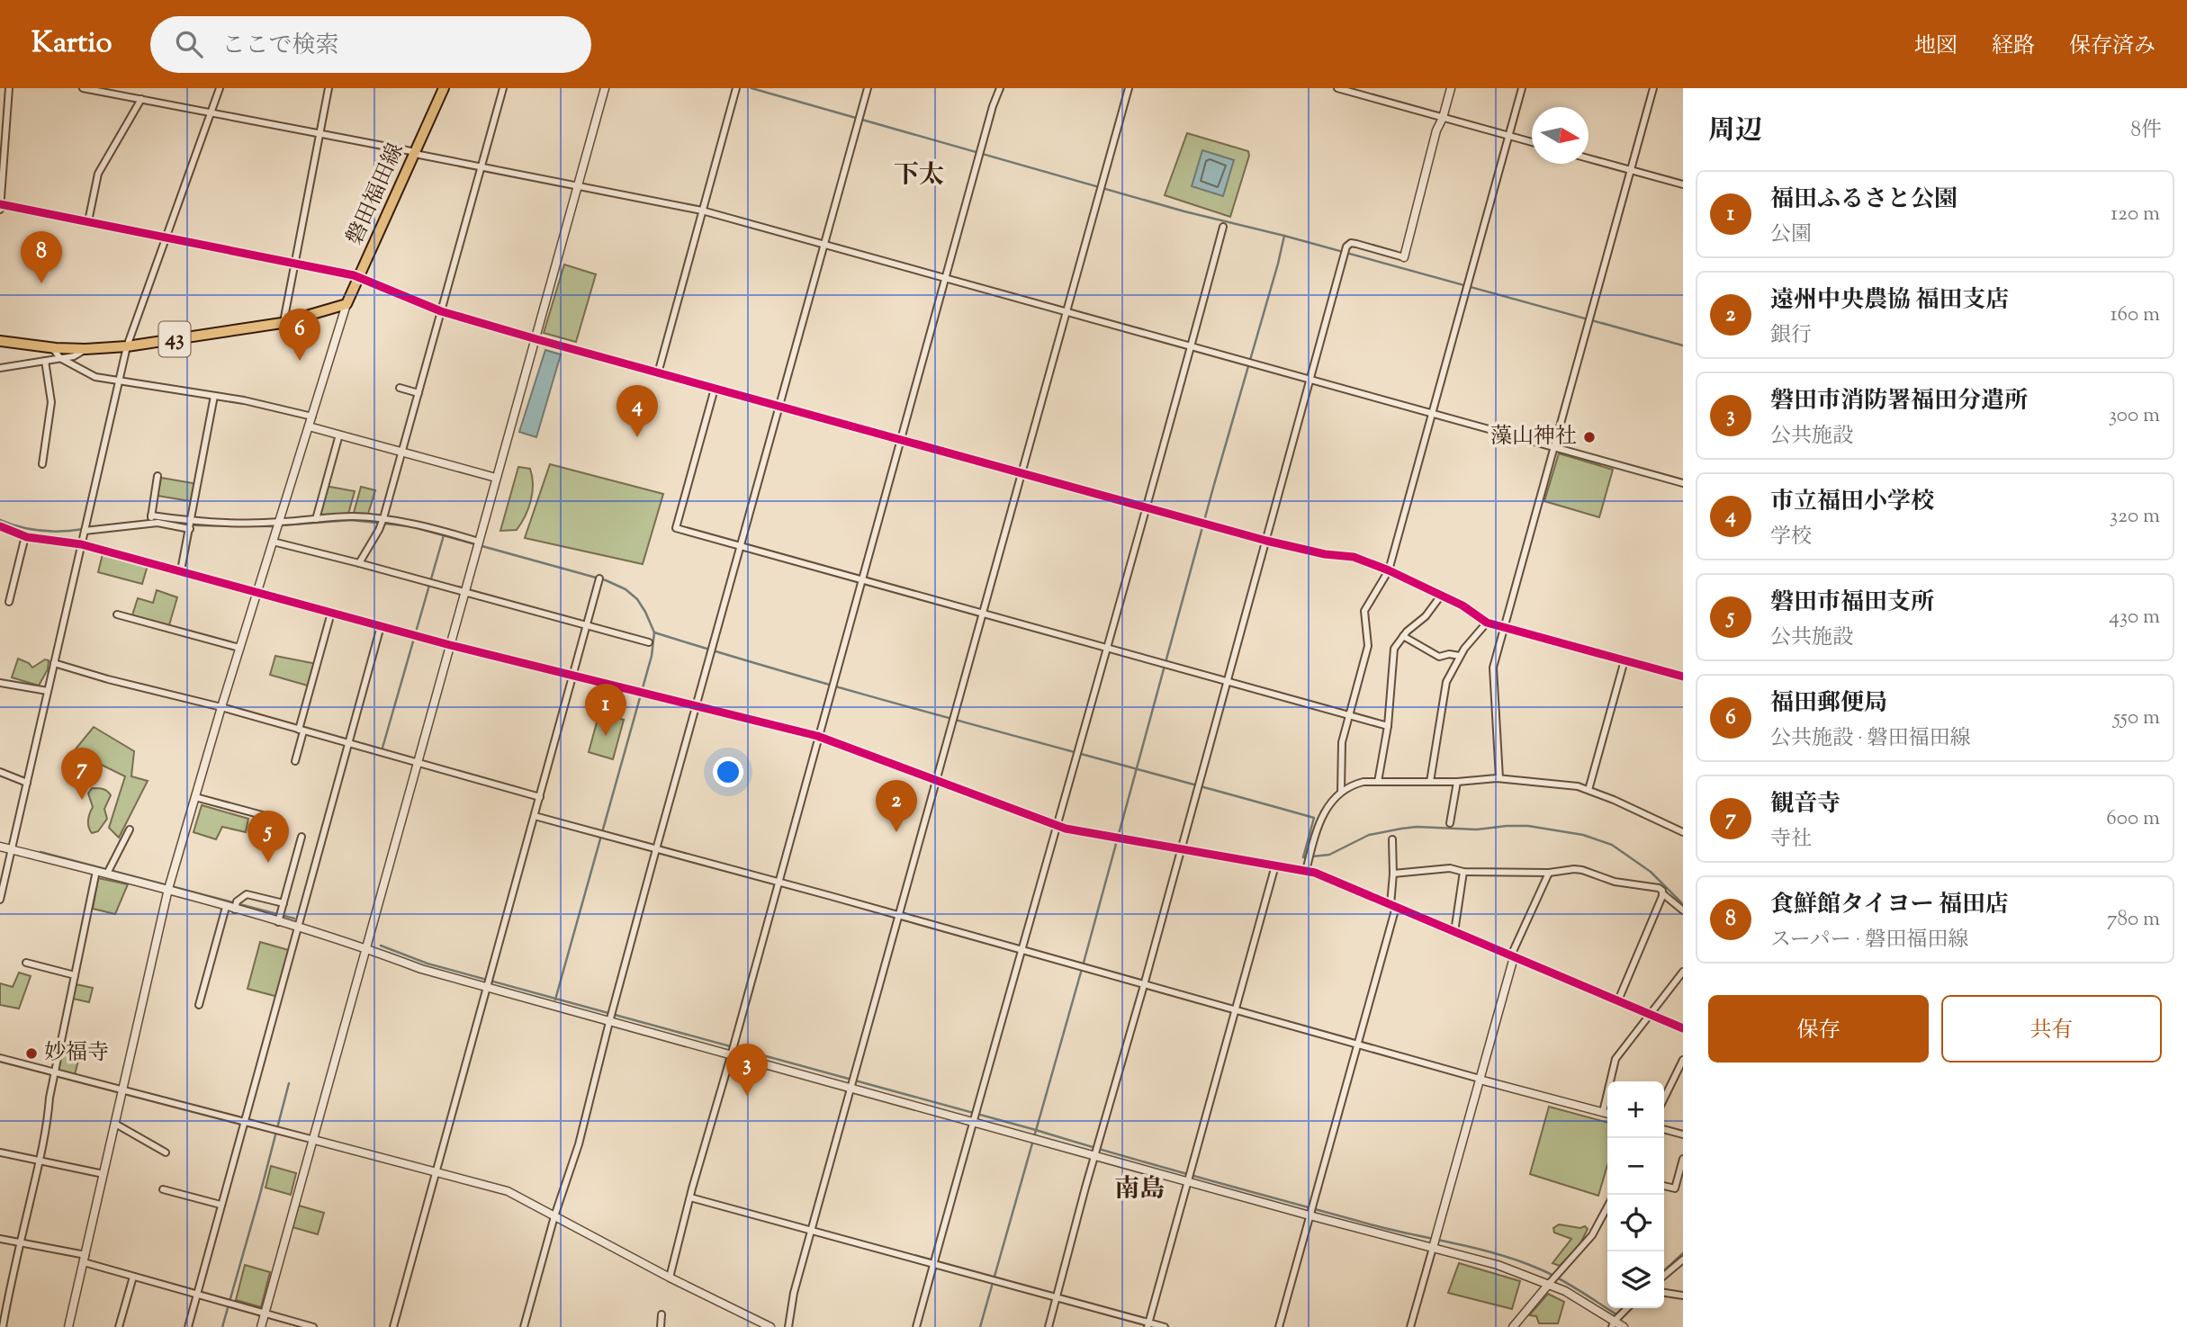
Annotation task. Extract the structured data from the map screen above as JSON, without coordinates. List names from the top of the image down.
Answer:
{
  "streets": {
    "main road": ["磐田福田線", "43"]
  },
  "crossings": [
    ["磐田福田線", "43"]
  ],
  "districts": ["下太", "南島"],
  "places": ["藻山神社", "妙福寺"],
  "north": "right",
  "page": {
    "header": "Kartio",
    "search": "ここで検索",
    "nav": ["地図", "経路", "保存済み"],
    "heading": ["周辺", "8件"],
    "list": [
      {
        "mark": "1",
        "name": "福田ふるさと公園",
        "note": "公園",
        "value": "120 m"
      },
      {
        "mark": "2",
        "name": "遠州中央農協 福田支店",
        "note": "銀行",
        "value": "160 m"
      },
      {
        "mark": "3",
        "name": "磐田市消防署福田分遣所",
        "note": "公共施設",
        "value": "300 m"
      },
      {
        "mark": "4",
        "name": "市立福田小学校",
        "note": "学校",
        "value": "320 m"
      },
      {
        "mark": "5",
        "name": "磐田市福田支所",
        "note": "公共施設",
        "value": "430 m"
      },
      {
        "mark": "6",
        "name": "福田郵便局",
        "note": "公共施設 · 磐田福田線",
        "value": "550 m"
      },
      {
        "mark": "7",
        "name": "観音寺",
        "note": "寺社",
        "value": "600 m"
      },
      {
        "mark": "8",
        "name": "食鮮館タイヨー 福田店",
        "note": "スーパー · 磐田福田線",
        "value": "780 m"
      }
    ],
    "pins": [
      "8",
      "6",
      "4",
      "1",
      "7",
      "2",
      "5",
      "3"
    ],
    "buttons": ["保存", "共有"],
    "map_buttons": ["+", "−"]
  }
}
